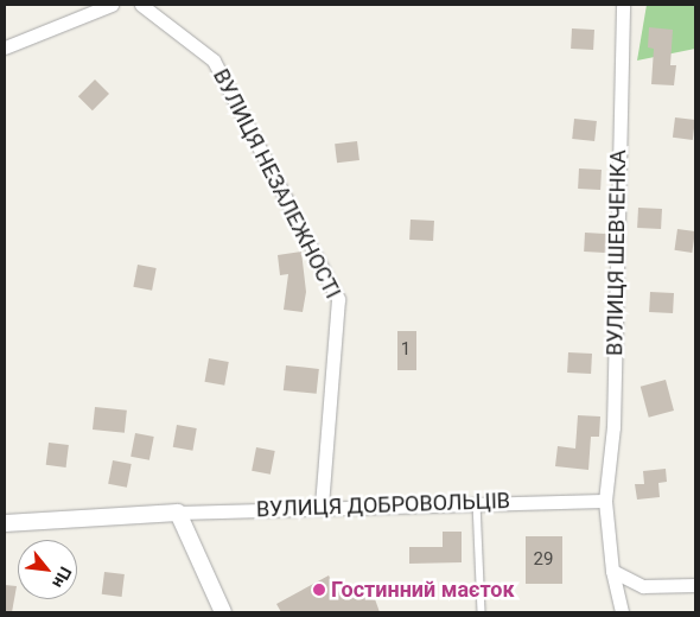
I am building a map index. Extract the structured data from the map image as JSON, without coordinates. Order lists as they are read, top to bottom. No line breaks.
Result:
{"streets":{"street":["ВУЛИЦЯ НЕЗАЛЕЖНОСТІ","ВУЛИЦЯ ШЕВЧЕНКА","ВУЛИЦЯ ДОБРОВОЛЬЦІВ"]},"crossings":[["ВУЛИЦЯ НЕЗАЛЕЖНОСТІ","ВУЛИЦЯ ДОБРОВОЛЬЦІВ"],["ВУЛИЦЯ ШЕВЧЕНКА","ВУЛИЦЯ ДОБРОВОЛЬЦІВ"]],"places":["Гостинний маєток"],"house_numbers":["1","29"],"north":"bottom right"}
